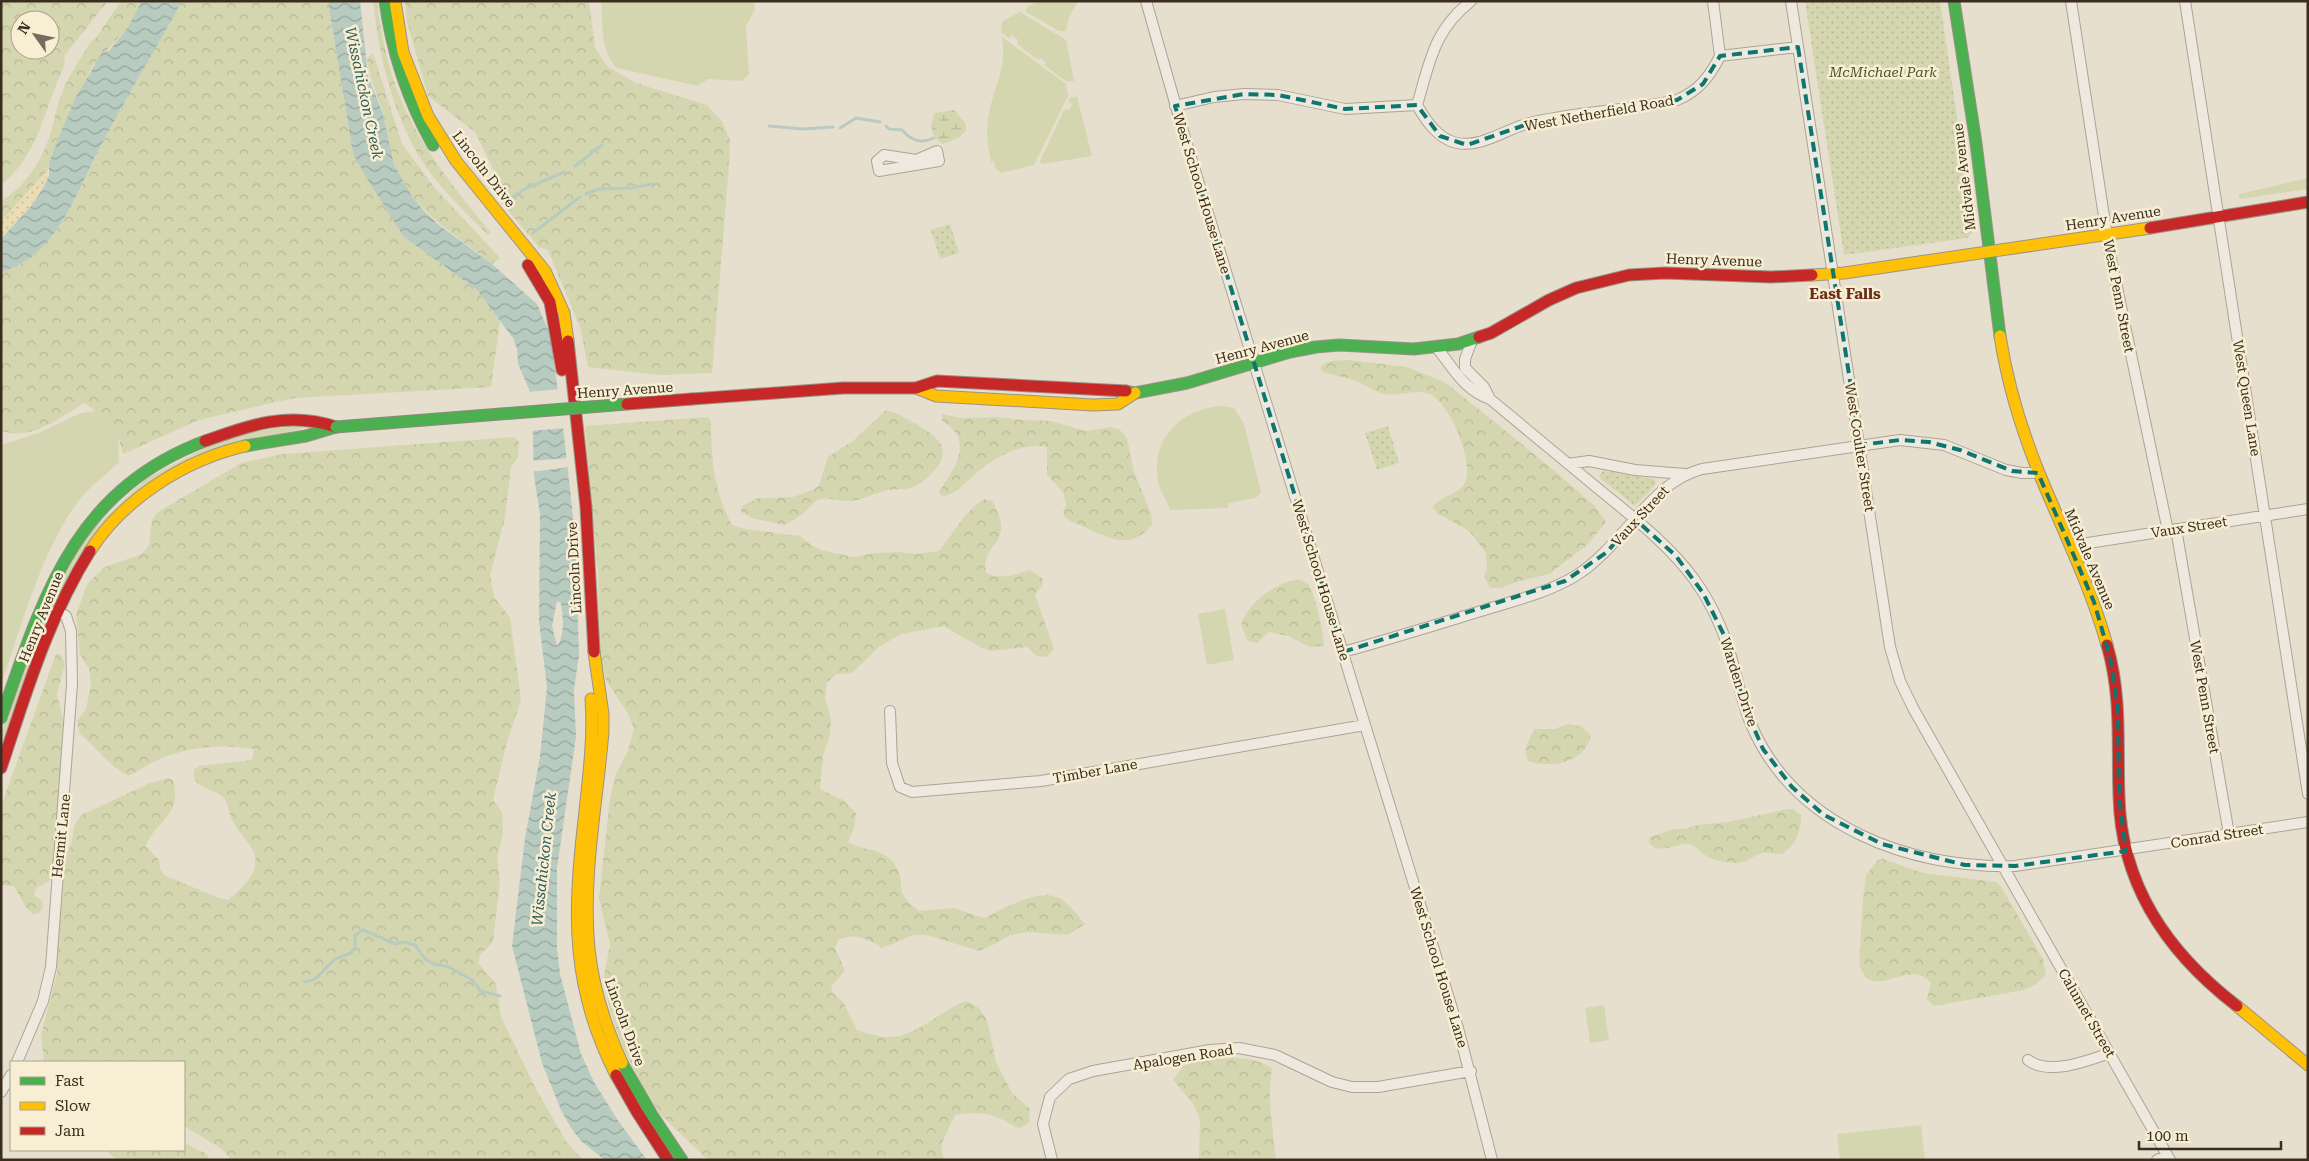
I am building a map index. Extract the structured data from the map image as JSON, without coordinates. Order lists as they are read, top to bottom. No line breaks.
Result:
{"streets":{"main road":["Lincoln Drive","Midvale Avenue","Henry Avenue"],"street":["West Netherfield Road","West School House Lane","West Penn Street","West Queen Lane","West Coulter Street","Vaux Street","Warden Drive","Timber Lane","Hermit Lane","Conrad Street","Calumet Street","Apalogen Road"]},"crossings":[["Midvale Avenue","Henry Avenue"],["Midvale Avenue","Vaux Street"],["Midvale Avenue","Warden Drive"],["Midvale Avenue","Conrad Street"],["West School House Lane","Henry Avenue"],["West School House Lane","Vaux Street"],["West School House Lane","Timber Lane"],["West School House Lane","Apalogen Road"],["Henry Avenue","West Penn Street"],["Henry Avenue","West Queen Lane"],["Henry Avenue","West Coulter Street"],["Henry Avenue","Warden Drive"],["Henry Avenue","Hermit Lane"],["West Penn Street","Vaux Street"],["West Penn Street","Conrad Street"],["West Queen Lane","Vaux Street"],["West Coulter Street","Vaux Street"],["West Coulter Street","Warden Drive"],["West Coulter Street","Calumet Street"],["Vaux Street","Warden Drive"],["Warden Drive","Conrad Street"],["Warden Drive","Calumet Street"]],"districts":["East Falls"],"water":["Wissahickon Creek"],"parks":["McMichael Park"],"legend":["Fast","Slow","Jam"],"scale_bar":"100 m","north":"top left"}
